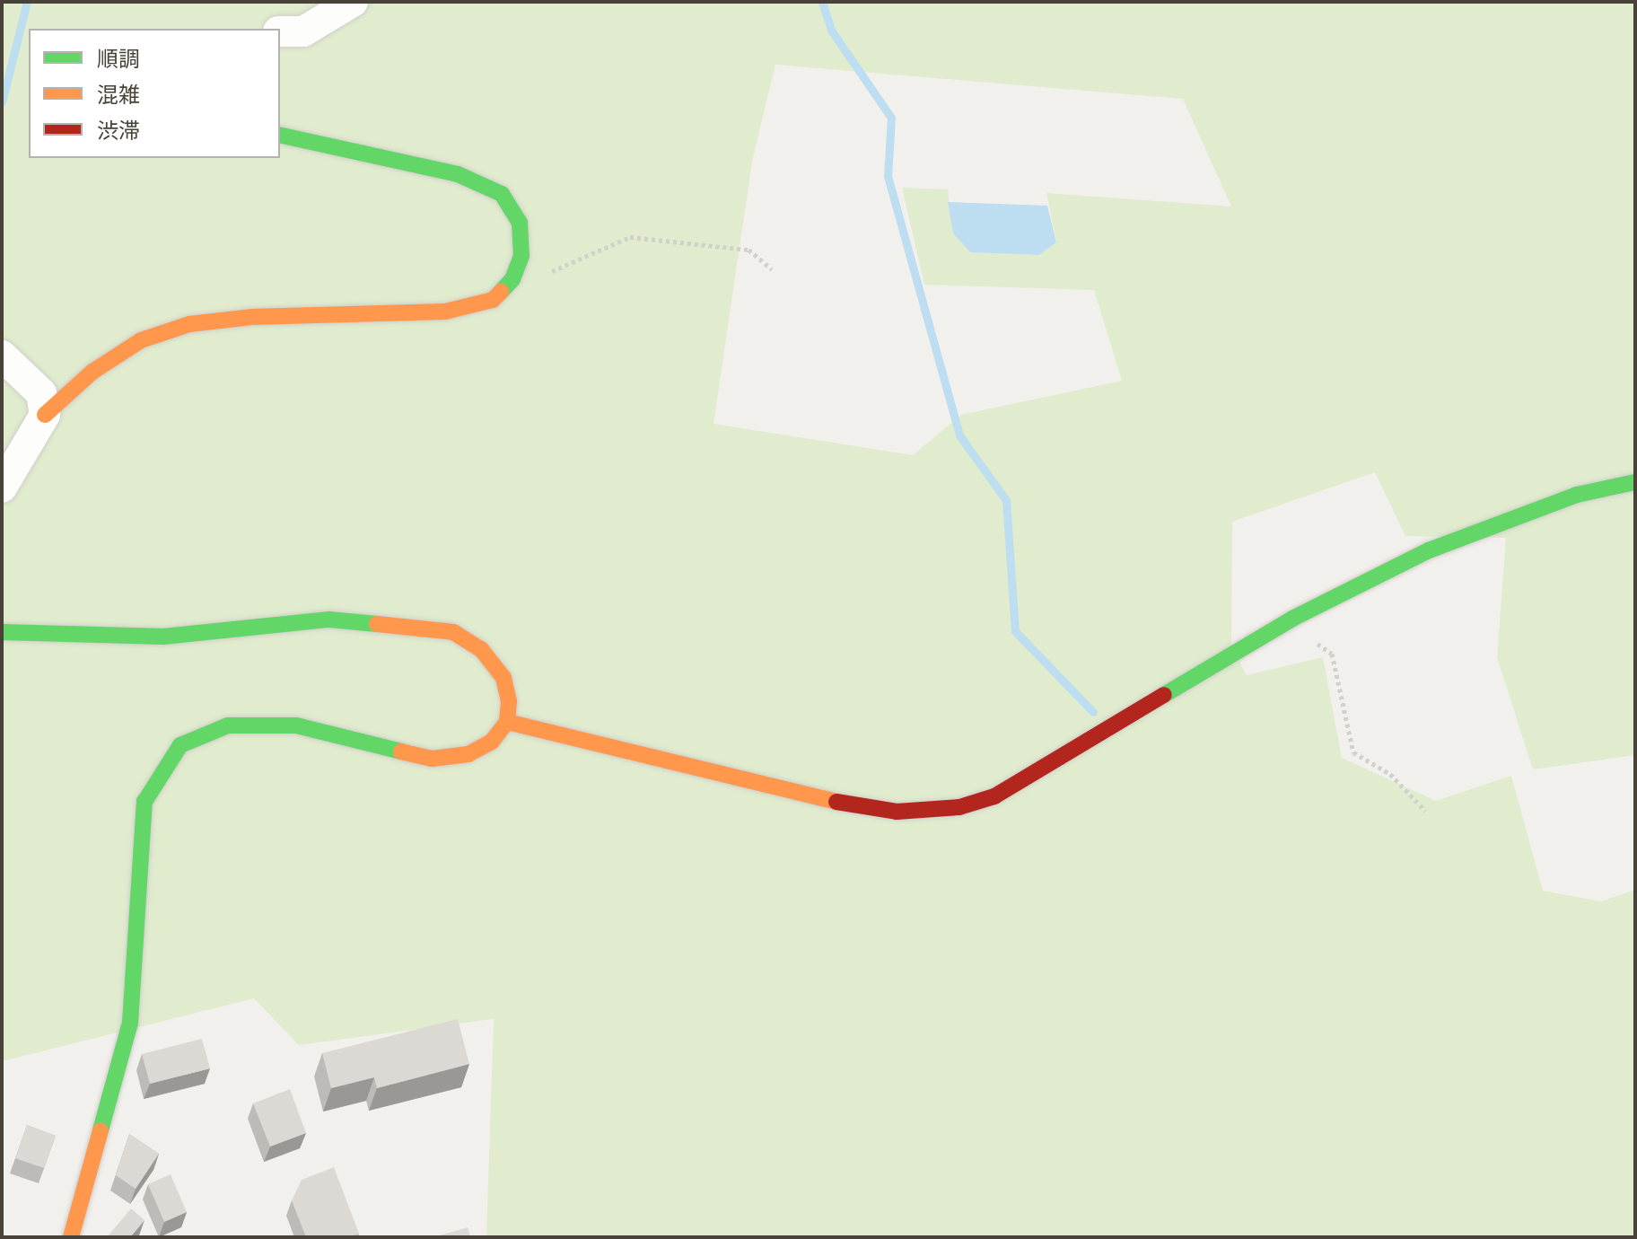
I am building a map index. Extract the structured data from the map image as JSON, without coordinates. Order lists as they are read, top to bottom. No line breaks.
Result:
{"legend":["順調","混雑","渋滞"]}
